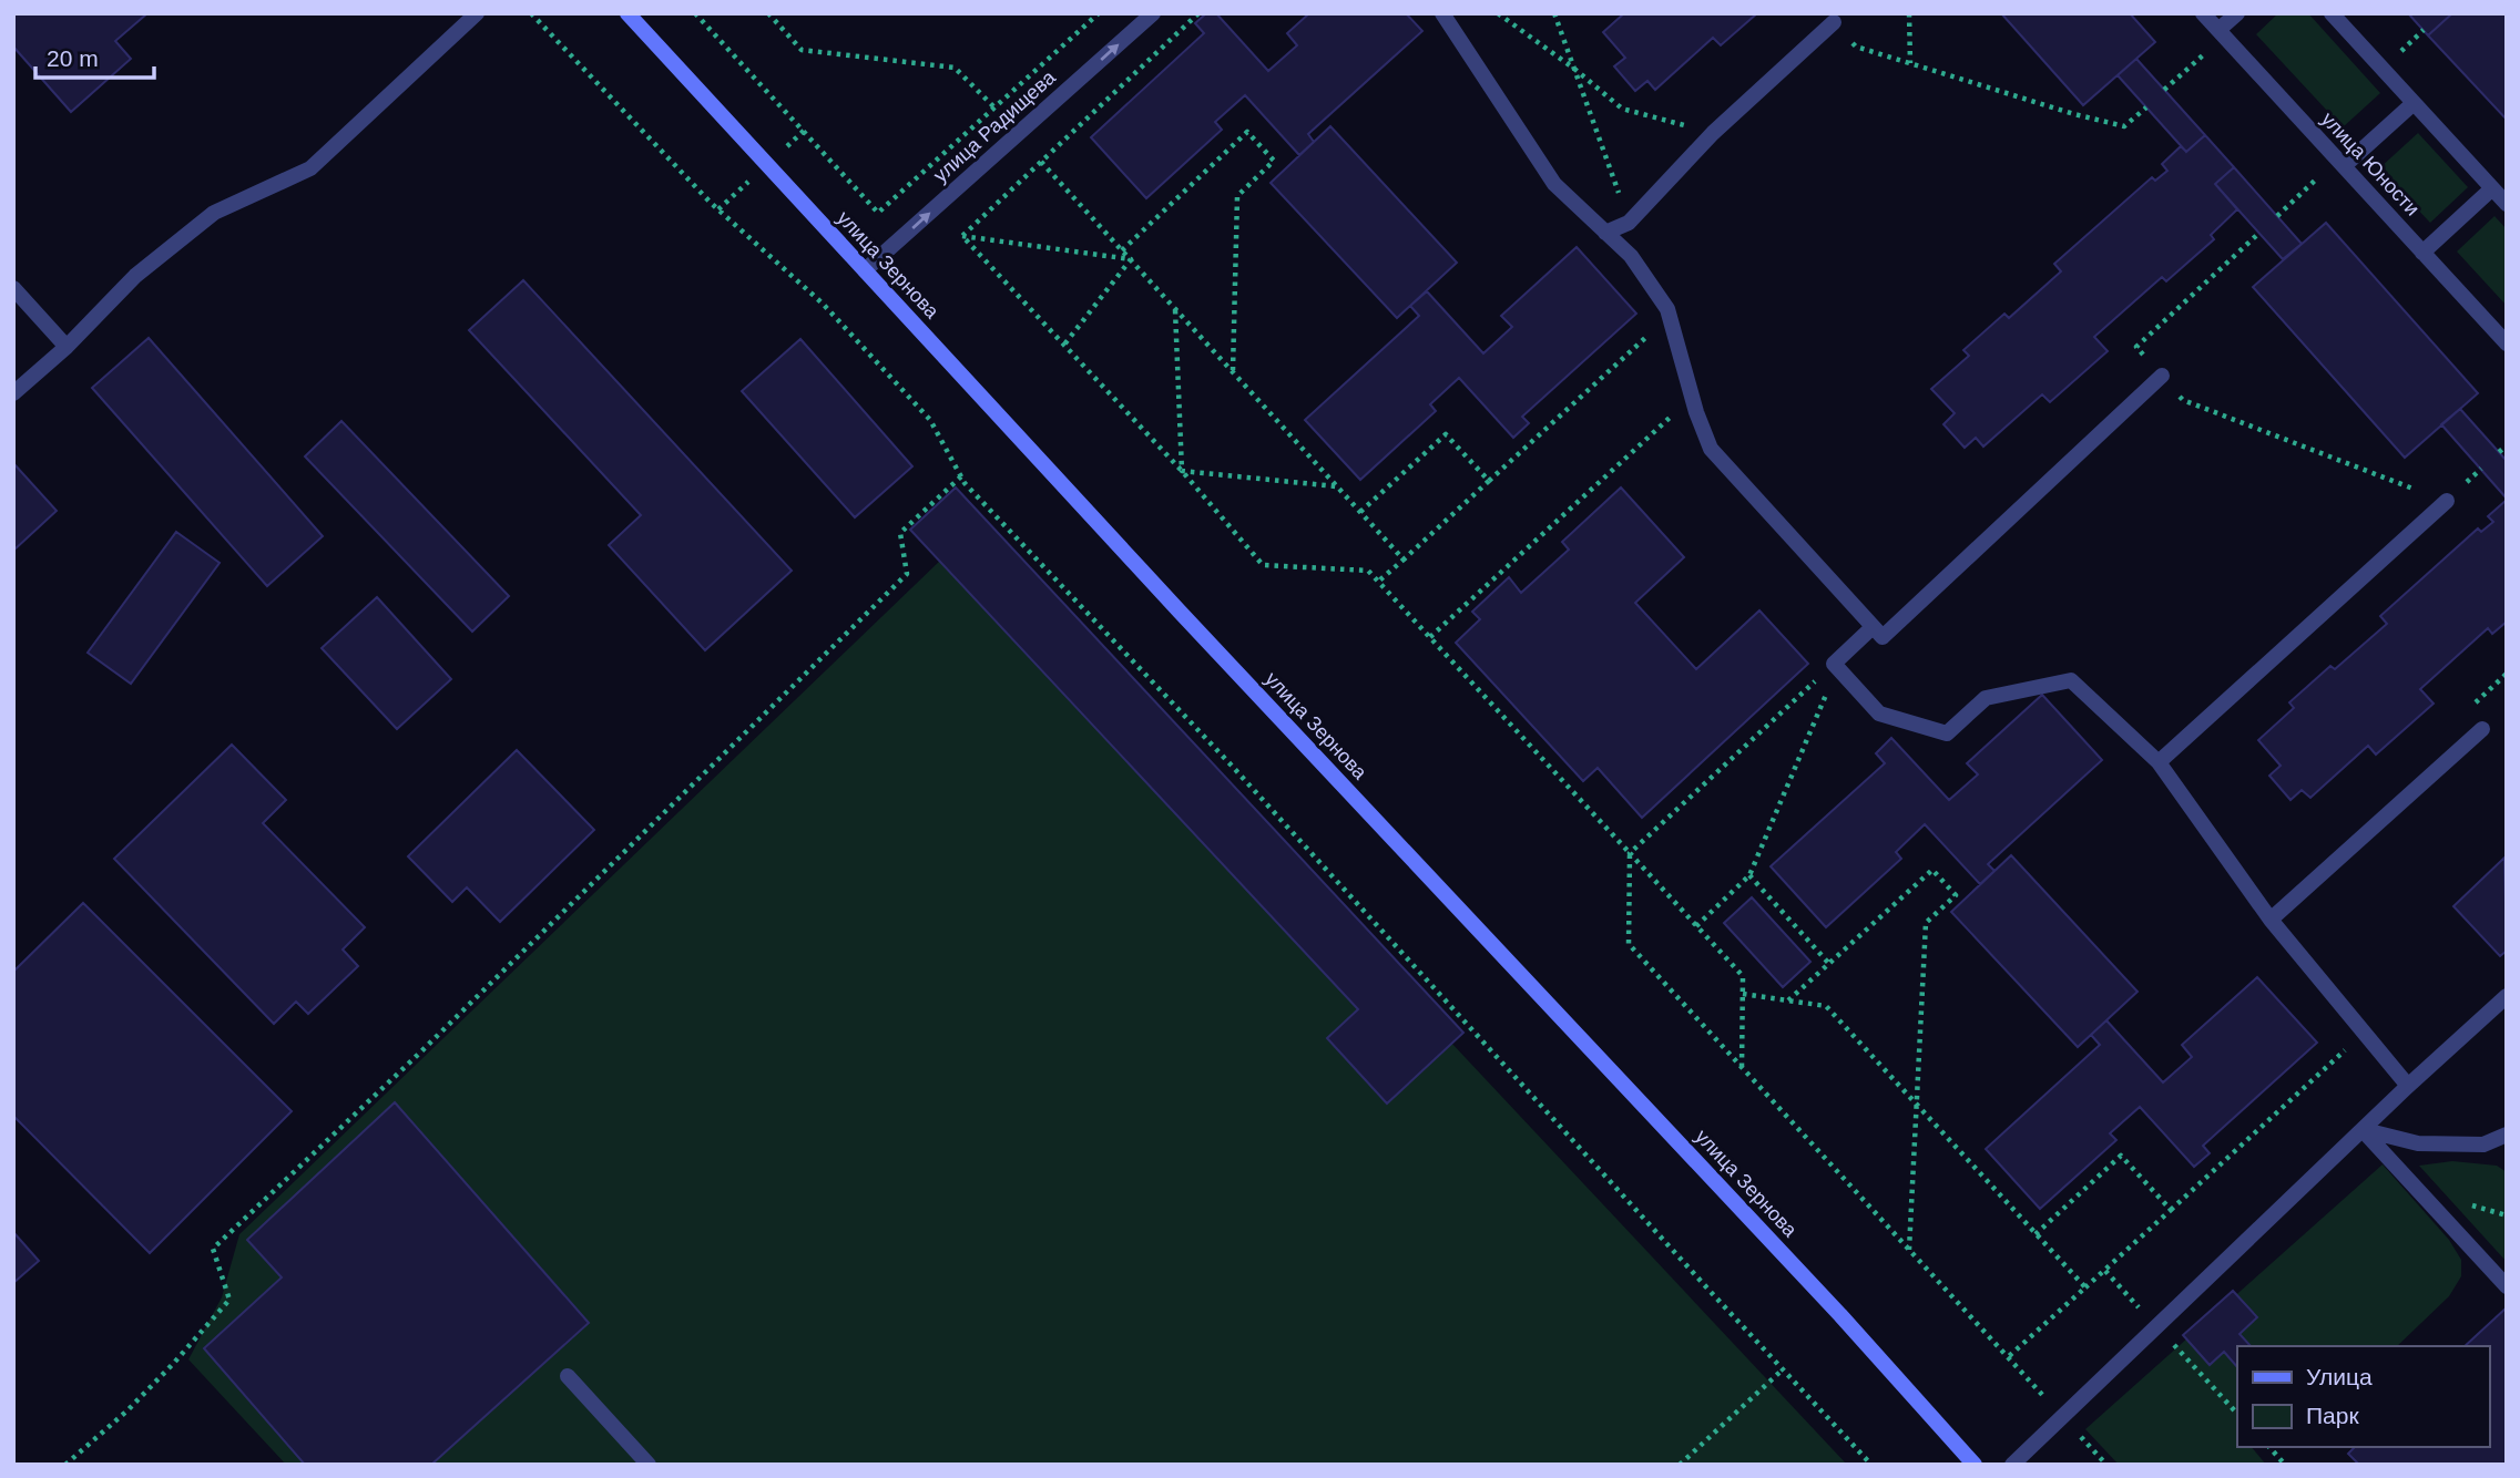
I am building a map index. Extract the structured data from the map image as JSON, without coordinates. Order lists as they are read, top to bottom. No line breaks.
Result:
{"streets":{"main road":["улица Зернова"],"street":["улица Радищева","улица Юности"]},"crossings":[["улица Радищева","улица Зернова"]],"one_way":["улица Радищева"],"legend":["Улица","Парк"],"scale_bar":"20 m"}
